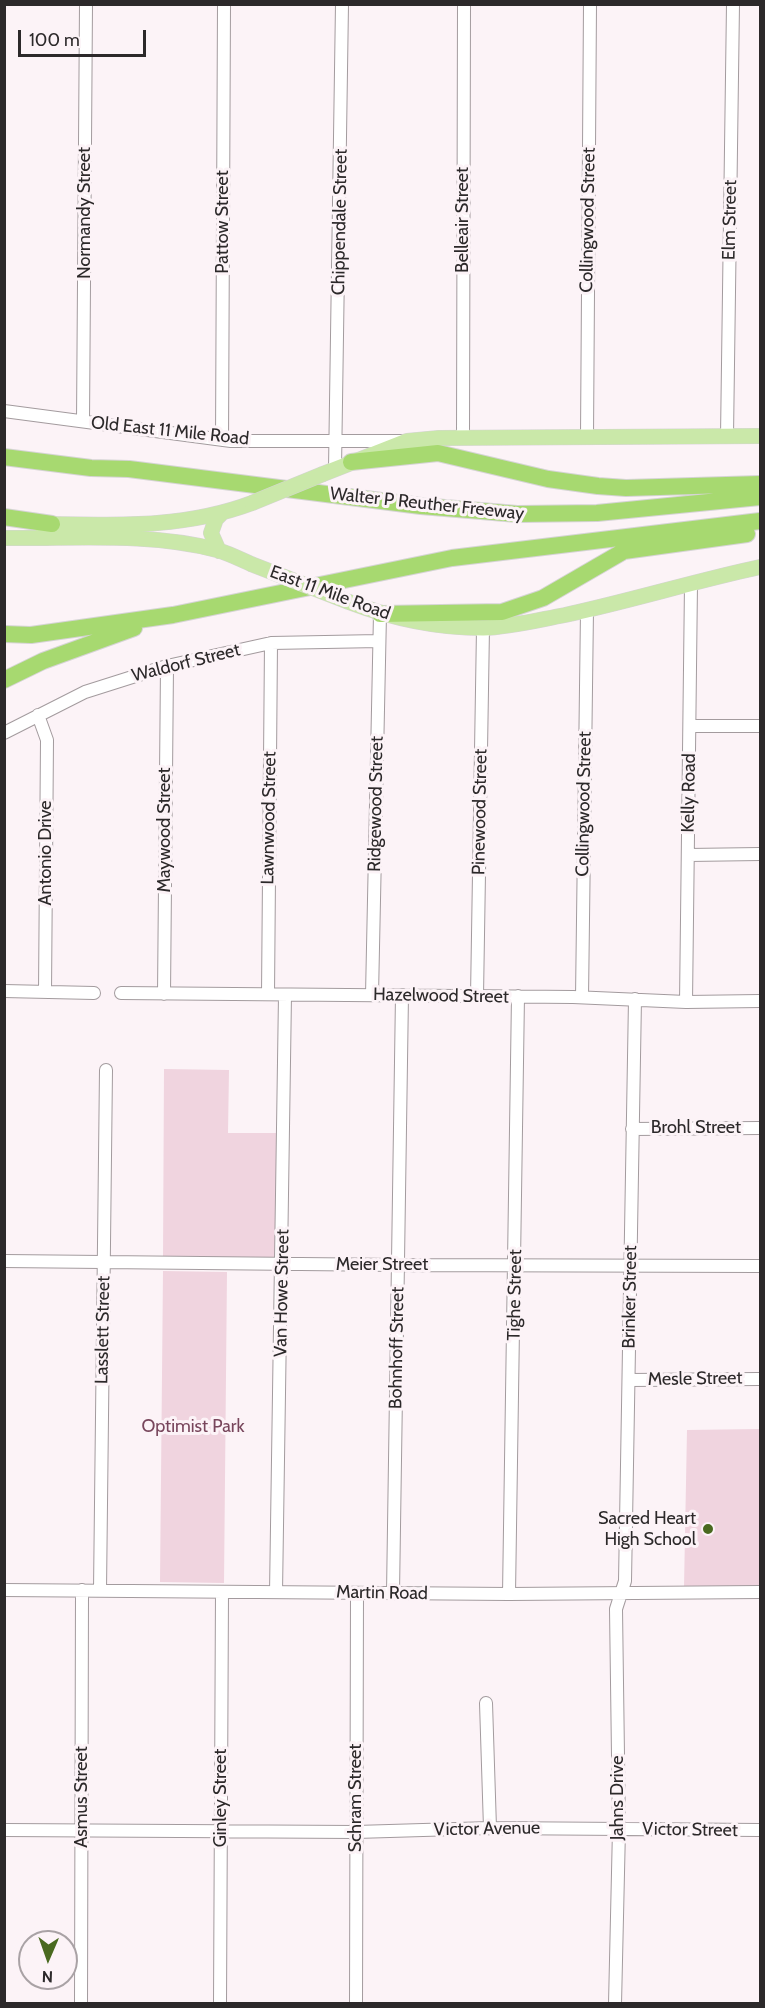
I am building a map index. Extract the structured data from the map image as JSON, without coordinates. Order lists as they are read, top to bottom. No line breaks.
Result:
{"streets":{"highway":["Walter P Reuther Freeway"],"main road":["East 11 Mile Road"],"street":["Normandy Street","Belleair Street","Collingwood Street","Elm Street","Pattow Street","Chippendale Street","Old East 11 Mile Road","Waldorf Street","Kelly Road","Ridgewood Street","Pinewood Street","Lawnwood Street","Maywood Street","Antonio Drive","Hazelwood Street","Brohl Street","Meier Street","Van Howe Street","Tighe Street","Brinker Street","Lasslett Street","Bohnhoff Street","Mesle Street","Martin Road","Asmus Street","Ginley Street","Schram Street","Jahns Drive","Victor Avenue","Victor Street"]},"crossings":[["Normandy Street","Old East 11 Mile Road"],["Collingwood Street","East 11 Mile Road"],["Collingwood Street","Hazelwood Street"],["Pattow Street","Old East 11 Mile Road"],["Chippendale Street","Old East 11 Mile Road"],["East 11 Mile Road","Kelly Road"],["East 11 Mile Road","Ridgewood Street"],["East 11 Mile Road","Pinewood Street"],["Waldorf Street","Ridgewood Street"],["Waldorf Street","Lawnwood Street"],["Waldorf Street","Maywood Street"],["Waldorf Street","Antonio Drive"],["Kelly Road","Hazelwood Street"],["Ridgewood Street","Hazelwood Street"],["Pinewood Street","Hazelwood Street"],["Lawnwood Street","Hazelwood Street"],["Maywood Street","Hazelwood Street"],["Hazelwood Street","Van Howe Street"],["Hazelwood Street","Tighe Street"],["Hazelwood Street","Brinker Street"],["Hazelwood Street","Bohnhoff Street"],["Brohl Street","Brinker Street"],["Meier Street","Van Howe Street"],["Meier Street","Tighe Street"],["Meier Street","Brinker Street"],["Meier Street","Lasslett Street"],["Meier Street","Bohnhoff Street"],["Van Howe Street","Martin Road"],["Tighe Street","Martin Road"],["Brinker Street","Mesle Street"],["Brinker Street","Martin Road"],["Brinker Street","Jahns Drive"],["Lasslett Street","Martin Road"],["Bohnhoff Street","Martin Road"],["Martin Road","Asmus Street"],["Martin Road","Ginley Street"],["Martin Road","Schram Street"],["Martin Road","Jahns Drive"],["Schram Street","Victor Avenue"],["Jahns Drive","Victor Avenue"],["Jahns Drive","Victor Street"],["Victor Avenue","Victor Street"]],"parks":["Optimist Park"],"places":["Sacred Heart High School"],"scale_bar":"100 m","north":"bottom"}
